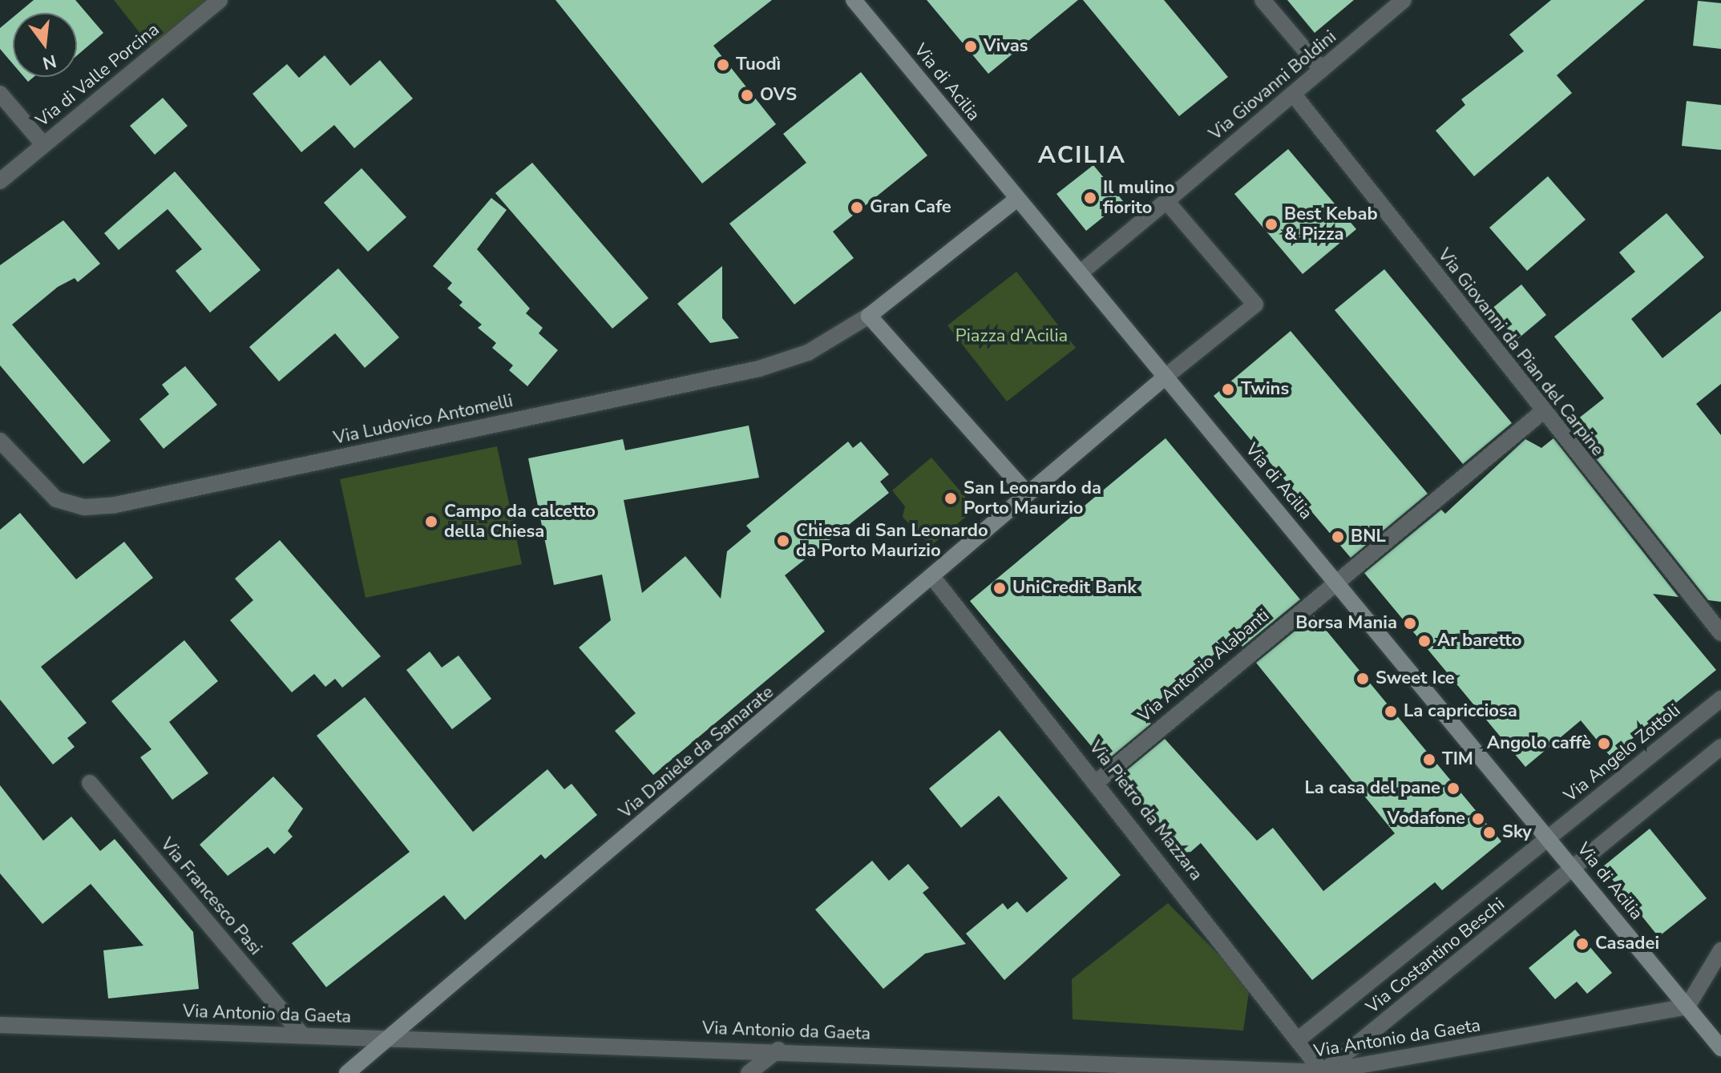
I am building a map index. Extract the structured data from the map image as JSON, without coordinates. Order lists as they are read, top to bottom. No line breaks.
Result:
{"streets":{"street":["Via di Valle Porcina","Via di Acilia","Via Giovanni Boldini","Via Giovanni da Pian del Carpine","Via Ludovico Antomelli","Via Antonio Alabanti","Via Daniele da Samarate","Via Angelo Zottoli","Via Pietro da Mazzara","Via Francesco Pasi","Via Costantino Beschi","Via Antonio da Gaeta"]},"crossings":[["Via di Acilia","Via Giovanni Boldini"],["Via di Acilia","Via Antonio Alabanti"],["Via di Acilia","Via Daniele da Samarate"],["Via di Acilia","Via Angelo Zottoli"],["Via di Acilia","Via Costantino Beschi"],["Via di Acilia","Via Antonio da Gaeta"],["Via Giovanni Boldini","Via Giovanni da Pian del Carpine"],["Via Giovanni da Pian del Carpine","Via Antonio Alabanti"],["Via Antonio Alabanti","Via Pietro da Mazzara"],["Via Daniele da Samarate","Via Pietro da Mazzara"],["Via Daniele da Samarate","Via Antonio da Gaeta"],["Via Angelo Zottoli","Via Costantino Beschi"],["Via Pietro da Mazzara","Via Costantino Beschi"],["Via Pietro da Mazzara","Via Antonio da Gaeta"],["Via Francesco Pasi","Via Antonio da Gaeta"],["Via Costantino Beschi","Via Antonio da Gaeta"]],"districts":["ACILIA"],"parks":["Piazza d'Acilia"],"places":["Vivas","Tuodì","OVS","Il mulino fiorito","Gran Cafe","Best Kebab & Pizza","Twins","San Leonardo da Porto Maurizio","Campo da calcetto della Chiesa","BNL","Chiesa di San Leonardo da Porto Maurizio","UniCredit Bank","Borsa Mania","Ar baretto","Sweet Ice","La capricciosa","Angolo caffè","TIM","La casa del pane","Vodafone","Sky","Casadei"],"north":"bottom"}
